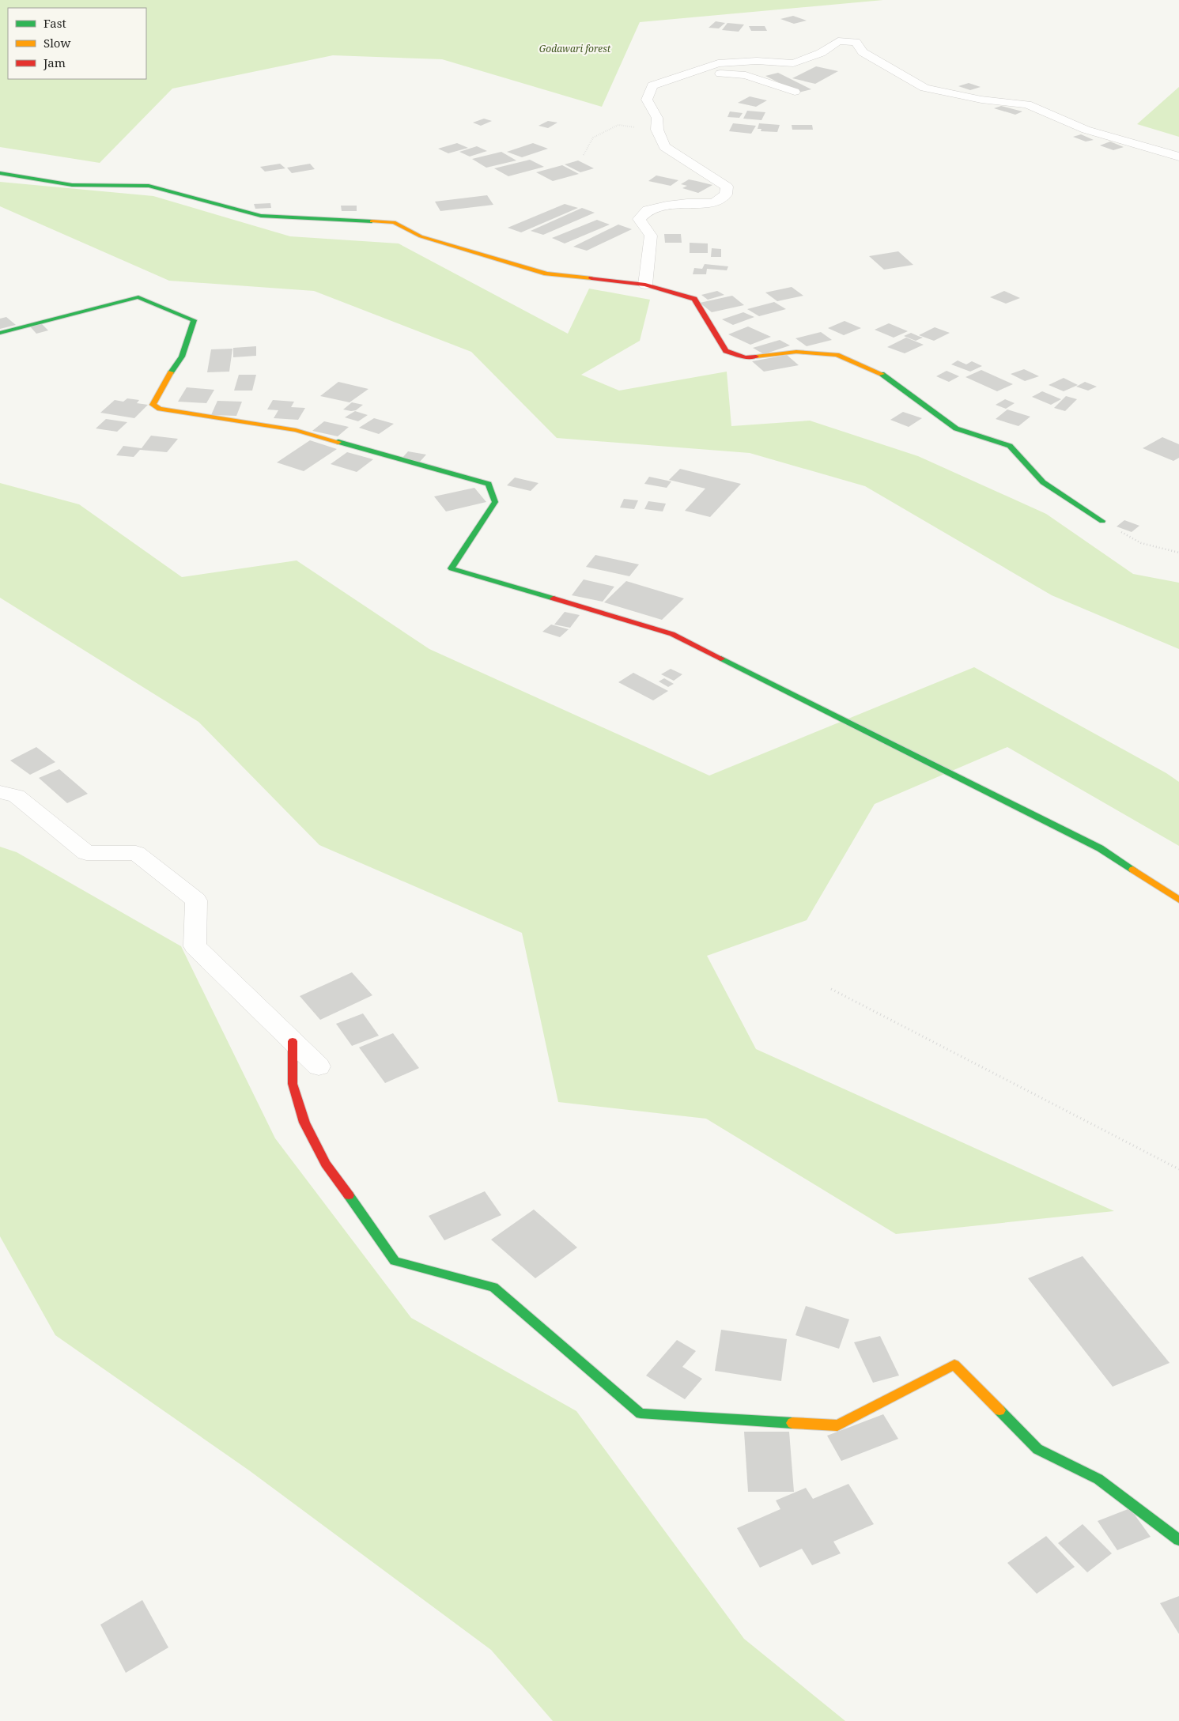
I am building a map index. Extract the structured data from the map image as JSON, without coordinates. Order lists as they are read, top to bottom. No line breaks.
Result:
{"parks":["Godawari forest"],"legend":["Fast","Slow","Jam"]}
